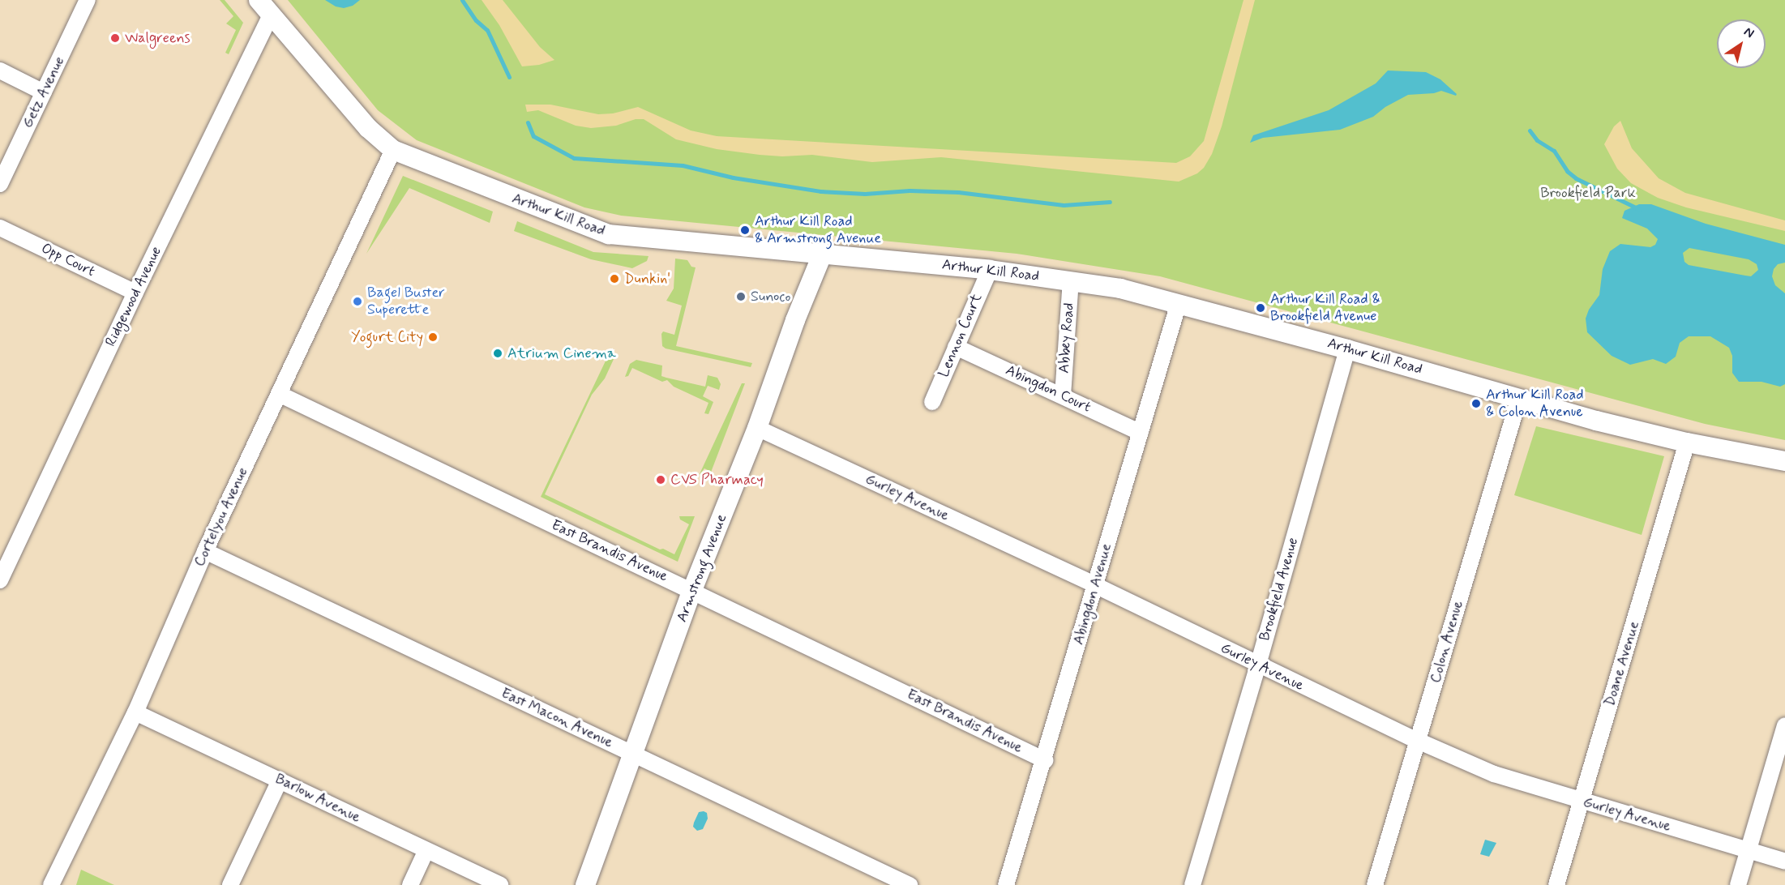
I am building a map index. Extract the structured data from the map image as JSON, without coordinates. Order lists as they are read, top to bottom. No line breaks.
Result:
{"streets":{"street":["Getz Avenue","Arthur Kill Road","Opp Court","Ridgewood Avenue","Lennon Court","Abbey Road","Abingdon Court","Gurley Avenue","Cortelyou Avenue","East Brandis Avenue","Armstrong Avenue","Brookfield Avenue","Abingdon Avenue","Colon Avenue","Doane Avenue","East Macon Avenue","Barlow Avenue"]},"crossings":[["Arthur Kill Road","Ridgewood Avenue"],["Arthur Kill Road","Lennon Court"],["Arthur Kill Road","Abbey Road"],["Arthur Kill Road","Cortelyou Avenue"],["Arthur Kill Road","Armstrong Avenue"],["Arthur Kill Road","Brookfield Avenue"],["Arthur Kill Road","Abingdon Avenue"],["Arthur Kill Road","Colon Avenue"],["Arthur Kill Road","Doane Avenue"],["Opp Court","Ridgewood Avenue"],["Lennon Court","Abingdon Court"],["Abbey Road","Abingdon Court"],["Abingdon Court","Abingdon Avenue"],["Gurley Avenue","Armstrong Avenue"],["Gurley Avenue","Brookfield Avenue"],["Gurley Avenue","Abingdon Avenue"],["Gurley Avenue","Colon Avenue"],["Gurley Avenue","Doane Avenue"],["Cortelyou Avenue","East Brandis Avenue"],["Cortelyou Avenue","East Macon Avenue"],["Cortelyou Avenue","Barlow Avenue"],["East Brandis Avenue","Armstrong Avenue"],["East Brandis Avenue","Abingdon Avenue"],["Armstrong Avenue","East Macon Avenue"]],"parks":["Brookfield Park"],"places":["Walgreens","Arthur Kill Road & Armstrong Avenue","Dunkin'","Sunoco","Bagel Buster Superette","Arthur Kill Road & Brookfield Avenue","Yogurt City","Atrium Cinema","Arthur Kill Road & Colon Avenue","CVS Pharmacy"],"north":"top right"}
